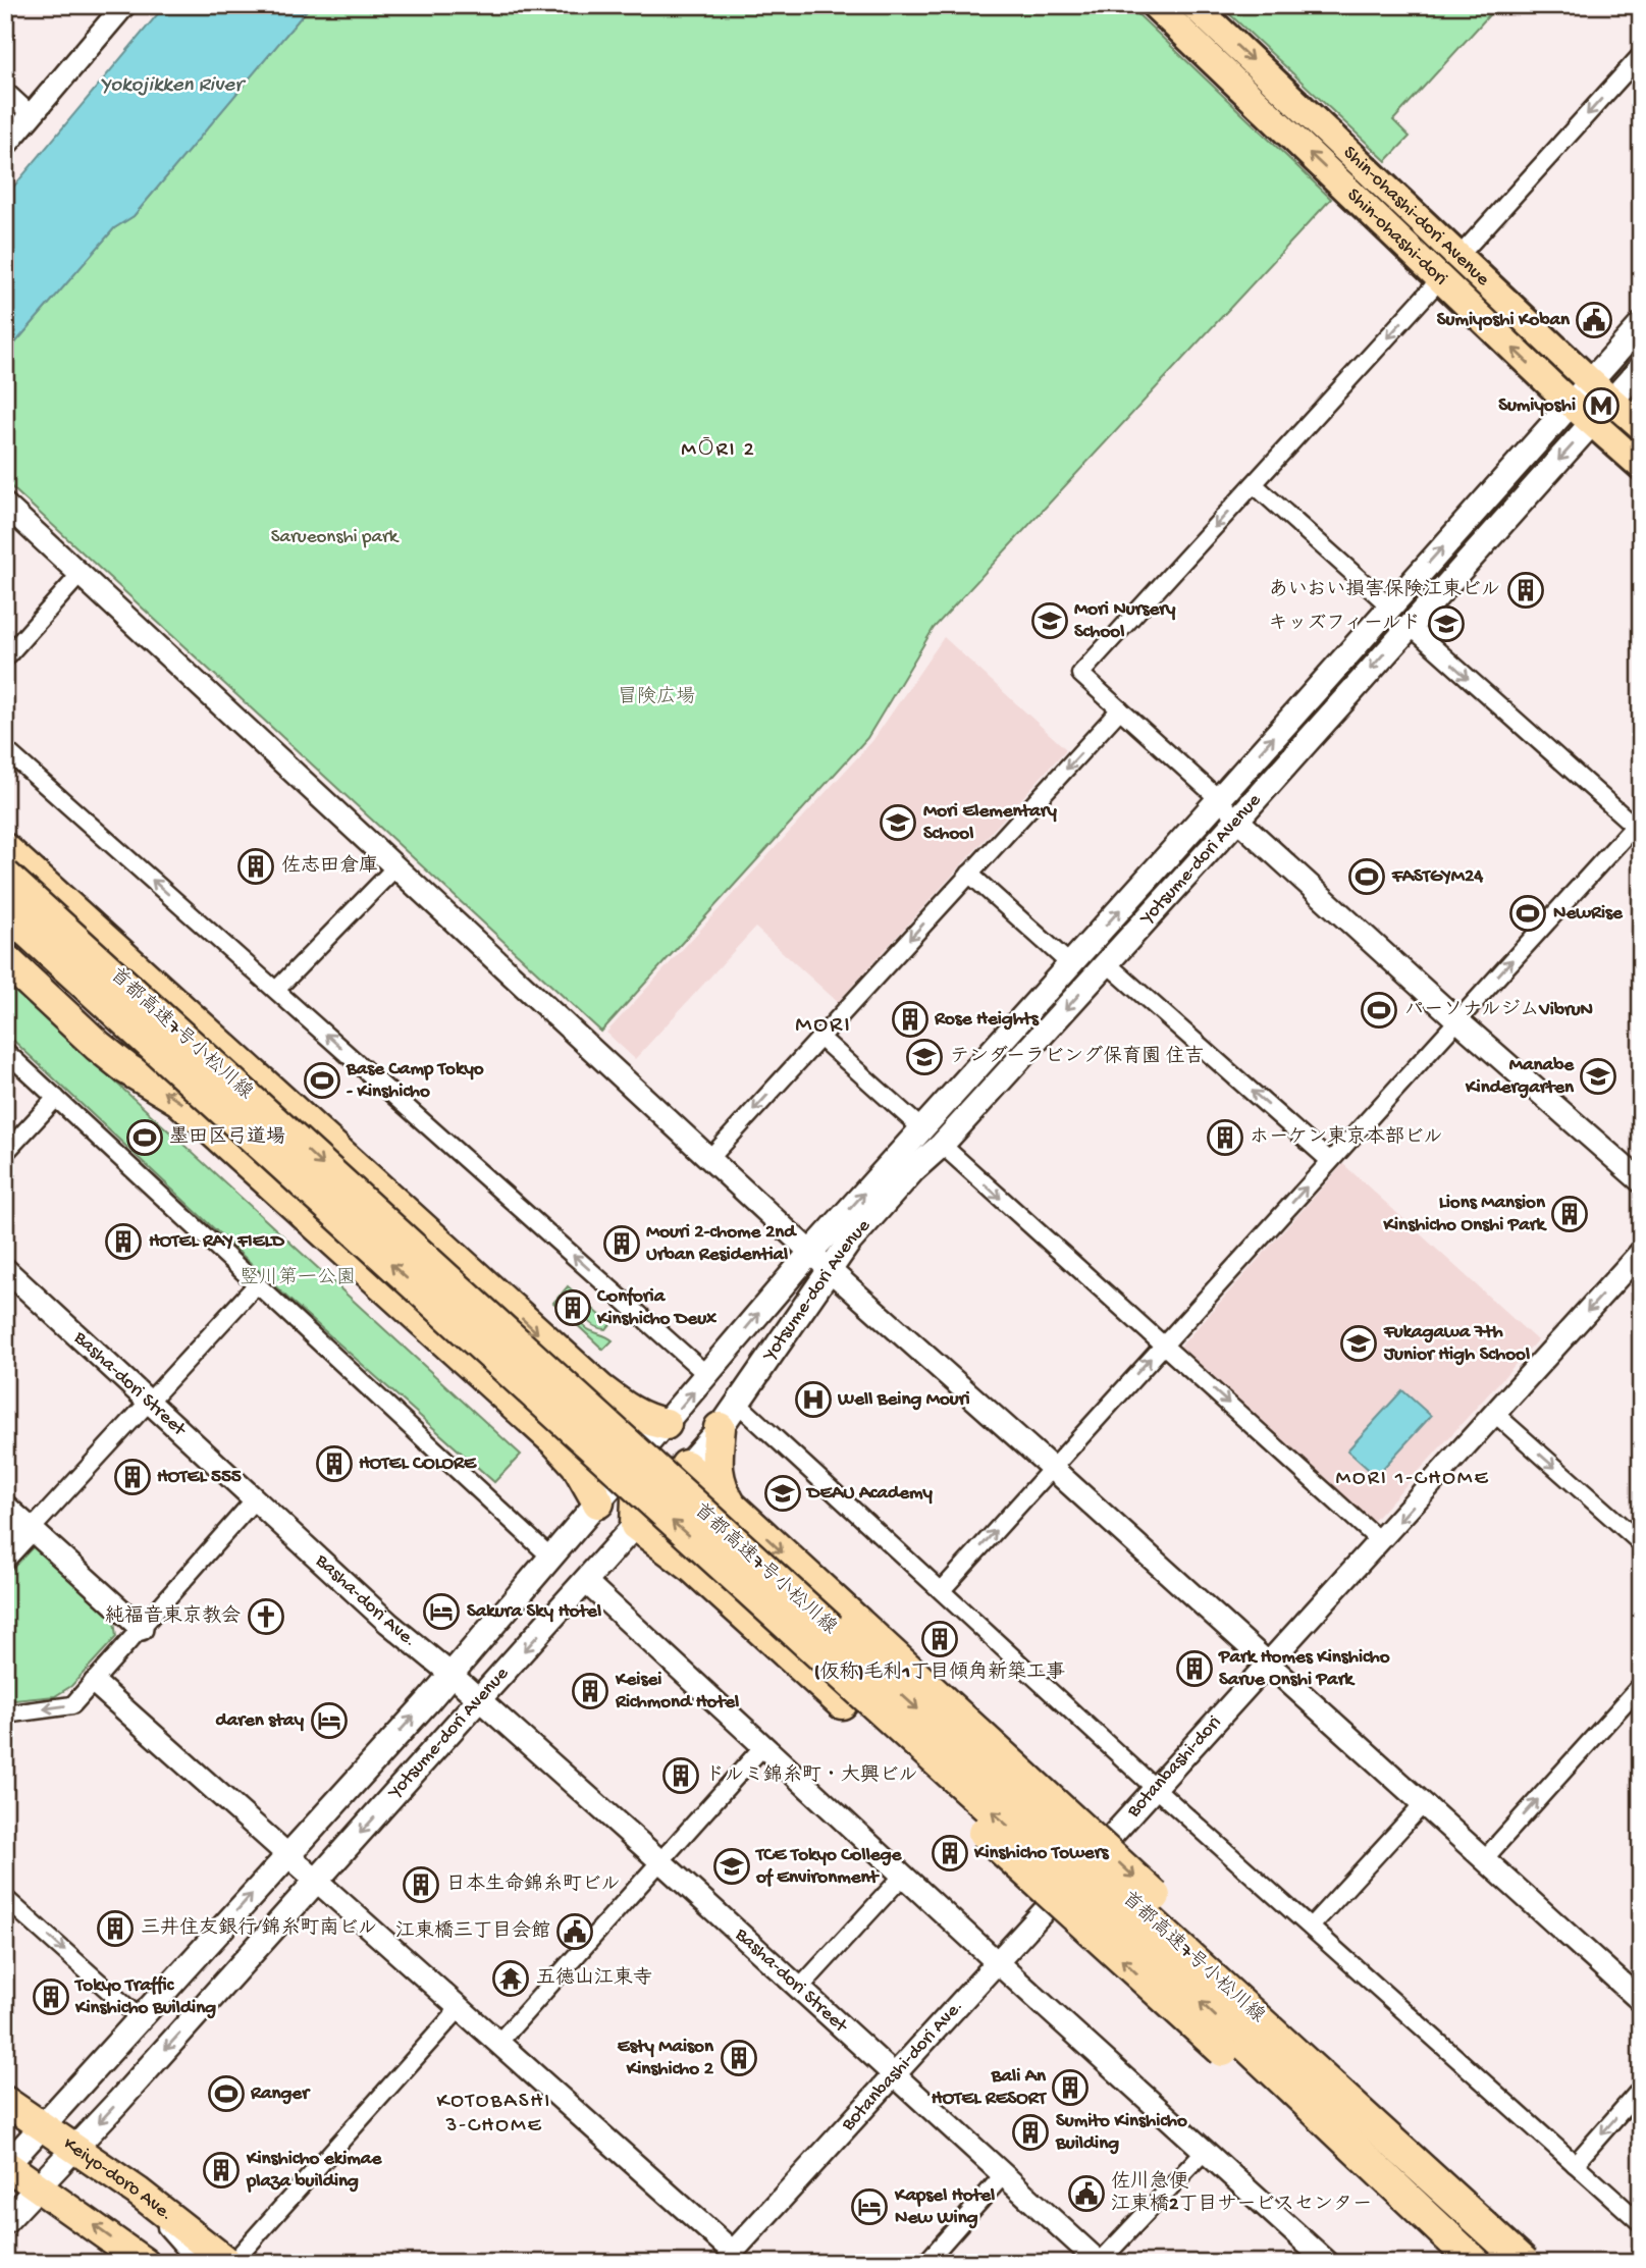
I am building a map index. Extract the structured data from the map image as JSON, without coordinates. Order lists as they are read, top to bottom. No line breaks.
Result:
{"streets":{"highway":["首都高速7号小松川線","Keiyo-doro Ave."],"main road":["Shin-ohashi-dori Avenue","Shin-ohashi-dori","Yotsume-dori Avenue"],"street":["Basha-dori Street","Basha-dori Ave.","Botanbashi-dori","Botanbashi-dori Ave."]},"crossings":[["Shin-ohashi-dori Avenue","Yotsume-dori Avenue"],["Shin-ohashi-dori","Yotsume-dori Avenue"],["Yotsume-dori Avenue","Basha-dori Street"],["Yotsume-dori Avenue","Basha-dori Ave."],["Yotsume-dori Avenue","Keiyo-doro Ave."],["Basha-dori Street","Basha-dori Ave."],["Basha-dori Street","Botanbashi-dori Ave."],["Botanbashi-dori","Botanbashi-dori Ave."]],"one_way":["Shin-ohashi-dori Avenue","Shin-ohashi-dori","Botanbashi-dori"],"districts":["MŌRI 2","MORI","MORI 1-CHOME","KOTOBASHI 3-CHOME"],"water":["Yokojikken River"],"parks":["Sarueonshi park","冒険広場","竪川第一公園"],"places":{"public building":["Sumiyoshi Koban","江東橋三丁目会館","佐川急便 江東橋2丁目サービスセンター"],"metro station":["Sumiyoshi"],"building":["あいおい損害保険江東ビル","佐志田倉庫","Rose Heights","ホーケン東京本部ビル","Lions Mansion Kinshicho Onshi Park","HOTEL RAY FIELD","Mouri 2-chome 2nd Urban Residential","Conforia Kinshicho Deux","HOTEL COLORE","HOTEL 555","(仮称)毛利1丁目傾角新築工事","Park Homes Kinshicho Sarue Onshi Park","Keisei Richmond Hotel","ドルミ錦糸町・大興ビル","Kinshicho Towers","日本生命錦糸町ビル","三井住友銀行 錦糸町南ビル","Tokyo Traffic Kinshicho Building","Esty Maison Kinshicho 2","Bali An HOTEL RESORT","Sumito Kinshicho Building","Kinshicho ekimae plaza building"],"school or university":["Mori Nursery School","キッズフィールド","Mori Elementary School","テンダーラビング保育園 住吉","Manabe Kindergarten","Fukagawa 7th Junior High School","DEAU Academy","TCE Tokyo College of Environment"],"sports":["FASTGYM24","NewRise","パーソナルジムVibruN","Base Camp Tokyo - Kinshicho","墨田区弓道場","Ranger"],"hospital":["Well Being Mouri"],"hotel":["Sakura Sky Hotel","daren stay","Kapsel Hotel New Wing"],"church":["純福音東京教会"],"temple":["五徳山江東寺"]}}
